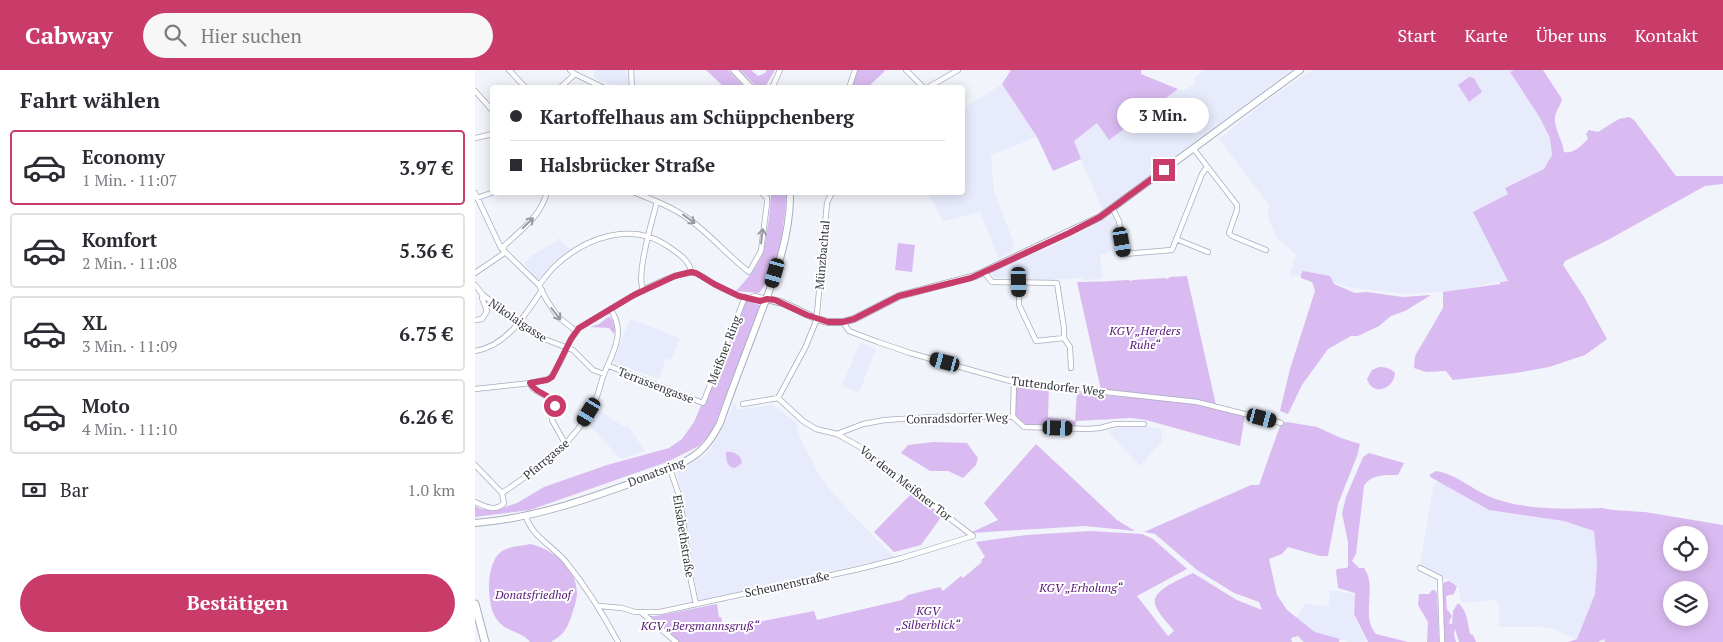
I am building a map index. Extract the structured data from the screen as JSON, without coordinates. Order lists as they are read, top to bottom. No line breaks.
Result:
{"streets":{"main road":["Donatsring"],"street":["Münzbachtal","Nikolaigasse","Meißner Ring","Terrassengasse","Tuttendorfer Weg","Conradsdorfer Weg","Pfarrgasse","Vor dem Meißner Tor","Elisabethstraße","Scheunenstraße"]},"crossings":[["Nikolaigasse","Pfarrgasse"],["Meißner Ring","Terrassengasse"],["Terrassengasse","Pfarrgasse"],["Conradsdorfer Weg","Vor dem Meißner Tor"],["Donatsring","Elisabethstraße"],["Vor dem Meißner Tor","Scheunenstraße"],["Elisabethstraße","Scheunenstraße"]],"parks":["KGV „Herders Ruhe“","KGV „Erholung“","Donatsfriedhof","KGV „Silberblick“","KGV „Bergmannsgruß“"],"page":{"header":"Cabway","search":"Hier suchen","nav":["Start","Karte","Über uns","Kontakt"],"heading":"Fahrt wählen","banner":["Kartoffelhaus am Schüppchenberg","Halsbrücker Straße"],"bubble":"3 Min.","list":[{"name":"Economy","note":"1 Min. · 11:07","value":"3.97 €"},{"name":"Komfort","note":"2 Min. · 11:08","value":"5.36 €"},{"name":"XL","note":"3 Min. · 11:09","value":"6.75 €"},{"name":"Moto","note":"4 Min. · 11:10","value":"6.26 €"}],"pay":["Bar","1.0 km"],"buttons":"Bestätigen"}}
